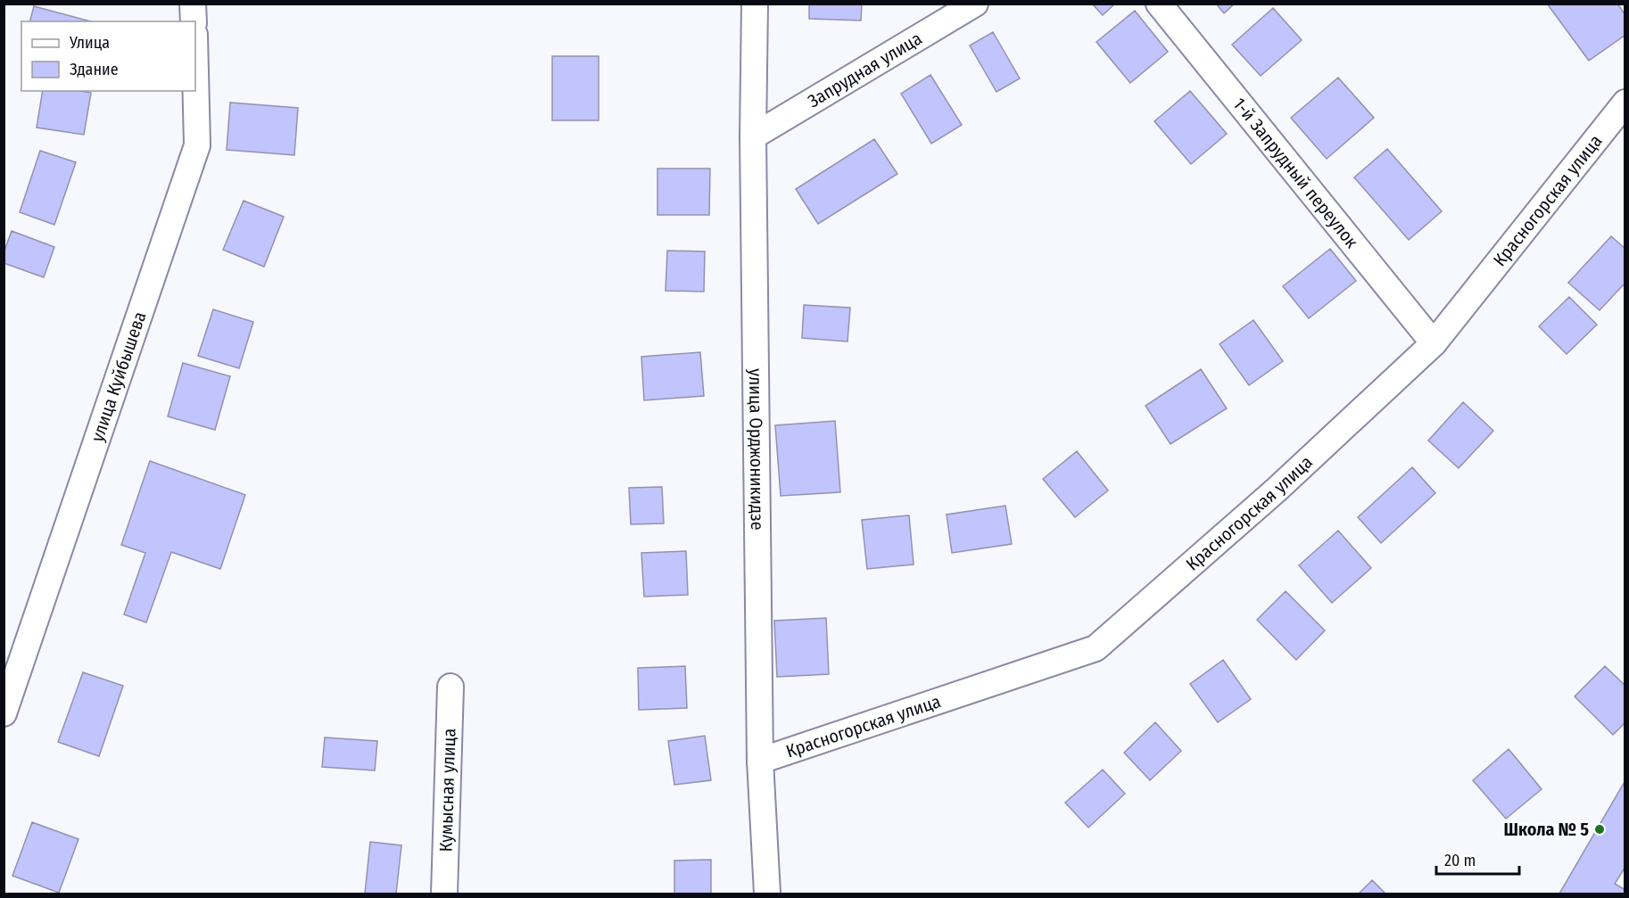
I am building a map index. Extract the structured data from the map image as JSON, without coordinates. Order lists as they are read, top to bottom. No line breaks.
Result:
{"streets":{"street":["Запрудная улица","1-й Запрудный переулок","Красногорская улица","улица Куйбышева","улица Орджоникидзе","Кумысная улица"]},"crossings":[["Запрудная улица","улица Орджоникидзе"],["1-й Запрудный переулок","Красногорская улица"],["Красногорская улица","улица Орджоникидзе"]],"places":["Школа № 5"],"legend":["Улица","Здание"],"scale_bar":"20 m"}
